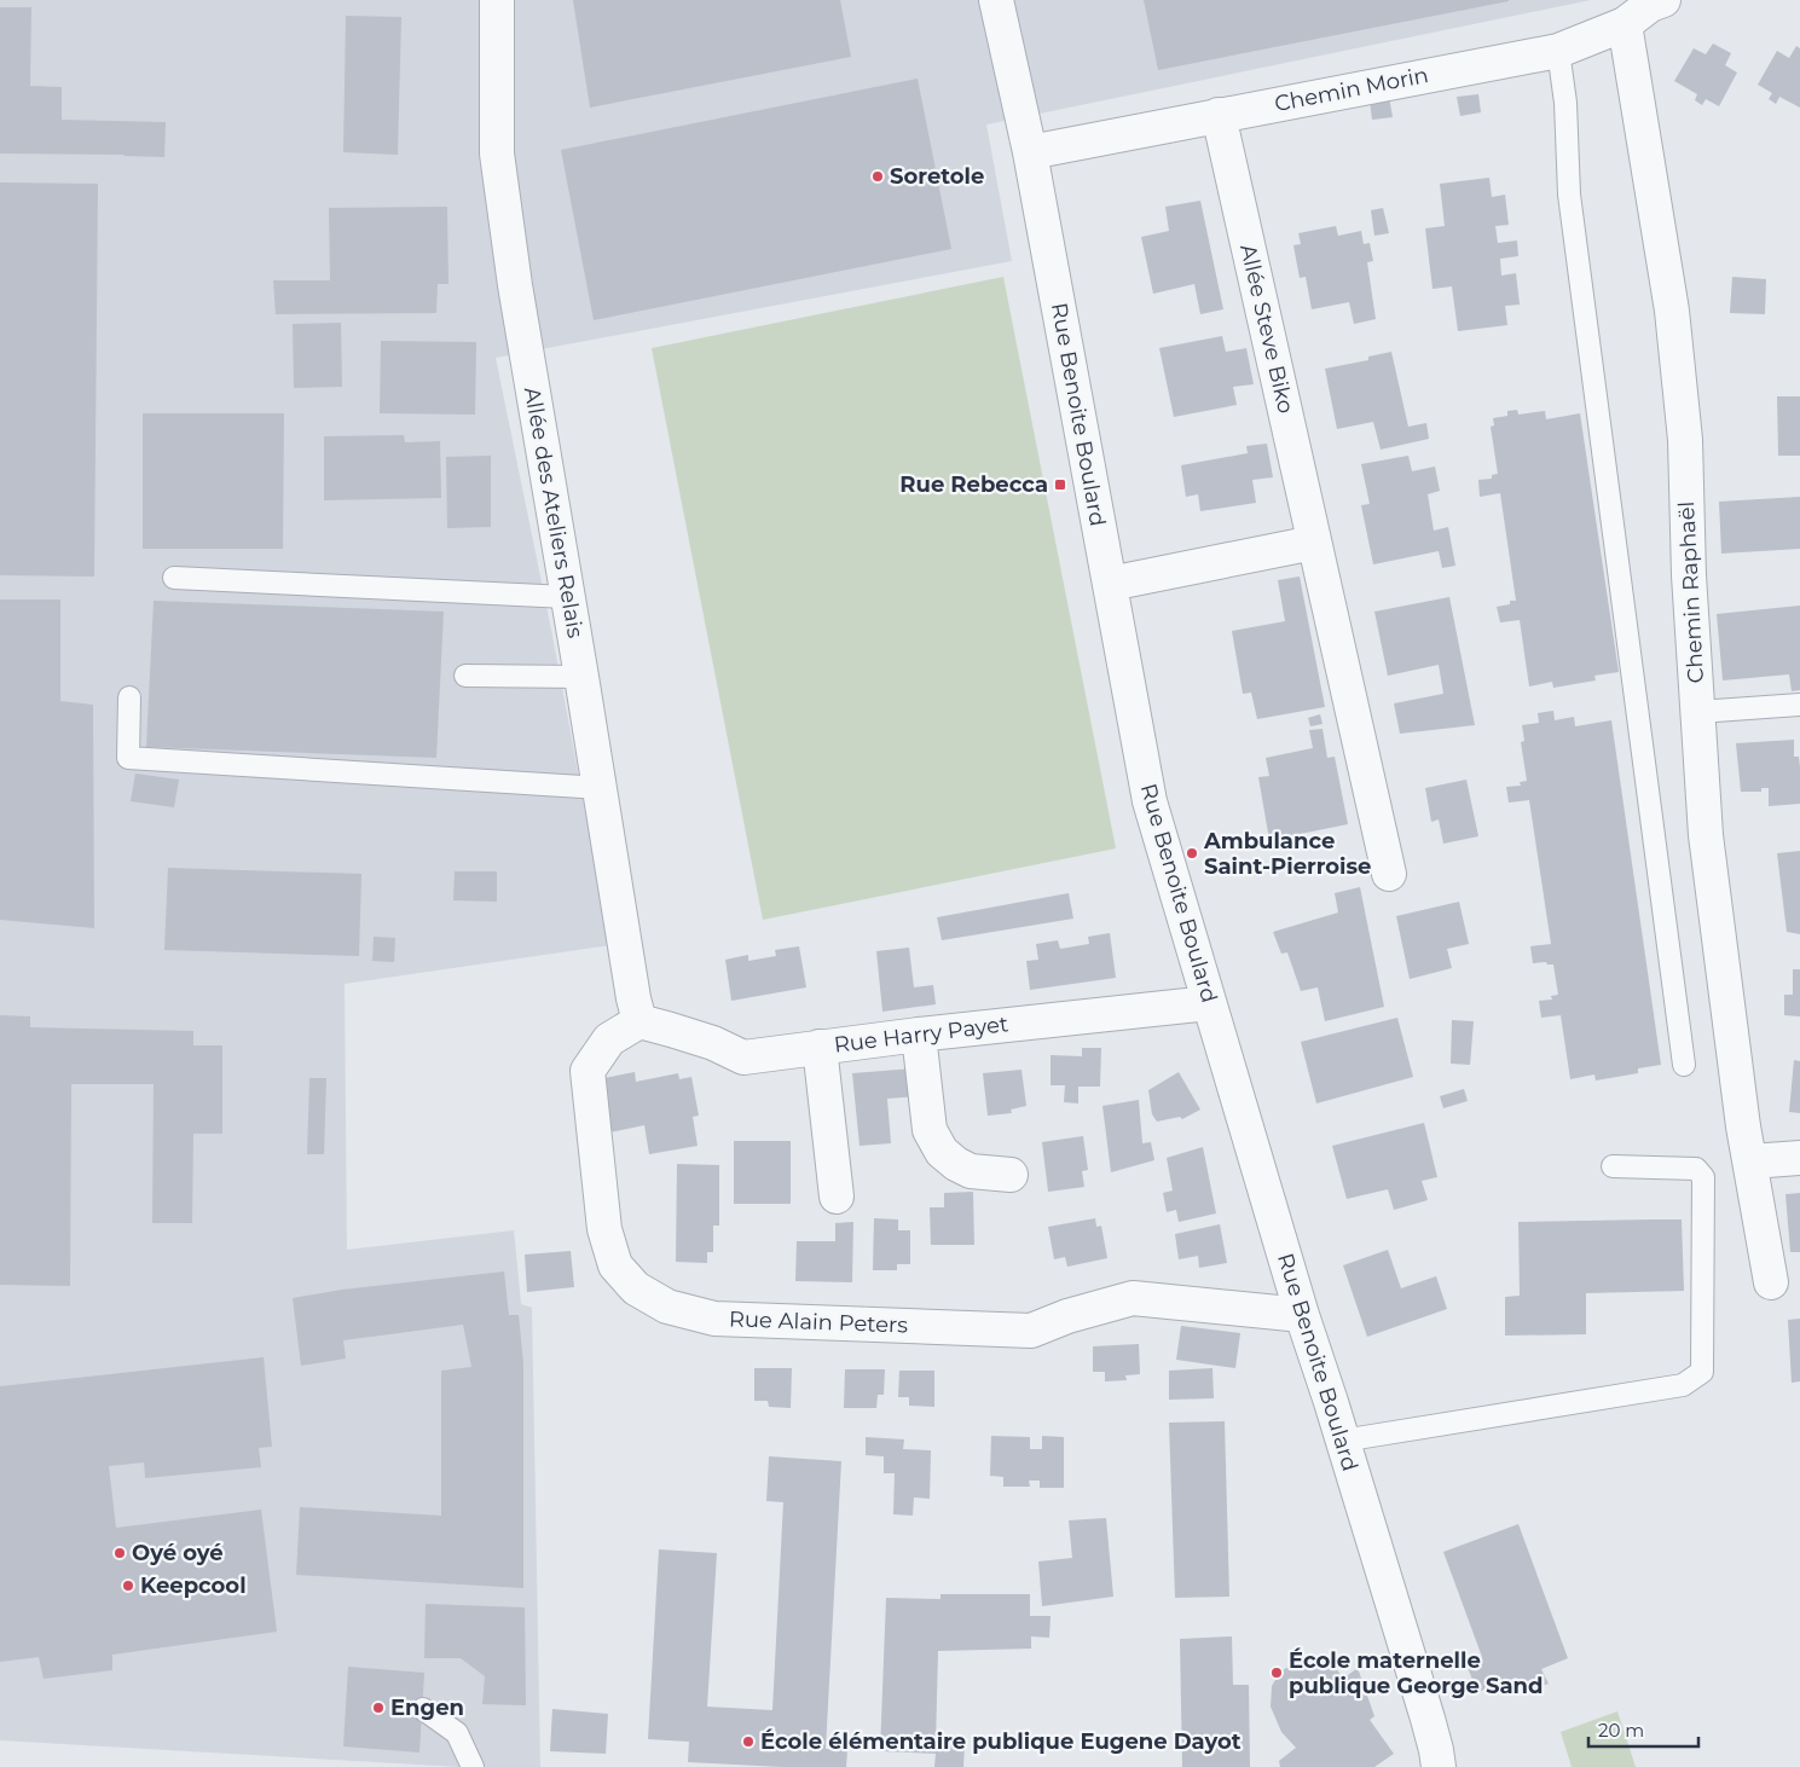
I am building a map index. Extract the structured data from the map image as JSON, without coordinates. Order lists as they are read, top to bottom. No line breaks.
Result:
{"streets":{"street":["Chemin Morin","Allée Steve Biko","Rue Benoite Boulard","Allée des Ateliers Relais","Chemin Raphaël","Rue Harry Payet","Rue Alain Peters"]},"crossings":[["Chemin Morin","Allée Steve Biko"],["Chemin Morin","Rue Benoite Boulard"],["Chemin Morin","Chemin Raphaël"],["Rue Benoite Boulard","Rue Harry Payet"],["Rue Benoite Boulard","Rue Alain Peters"],["Allée des Ateliers Relais","Rue Harry Payet"],["Allée des Ateliers Relais","Rue Alain Peters"],["Rue Harry Payet","Rue Alain Peters"]],"places":{"other":["Soretole","Ambulance Saint-Pierroise","Oyé oyé","Keepcool","École maternelle publique George Sand","Engen","École élémentaire publique Eugene Dayot"],"transit":["Rue Rebecca"]},"scale_bar":"20 m"}
